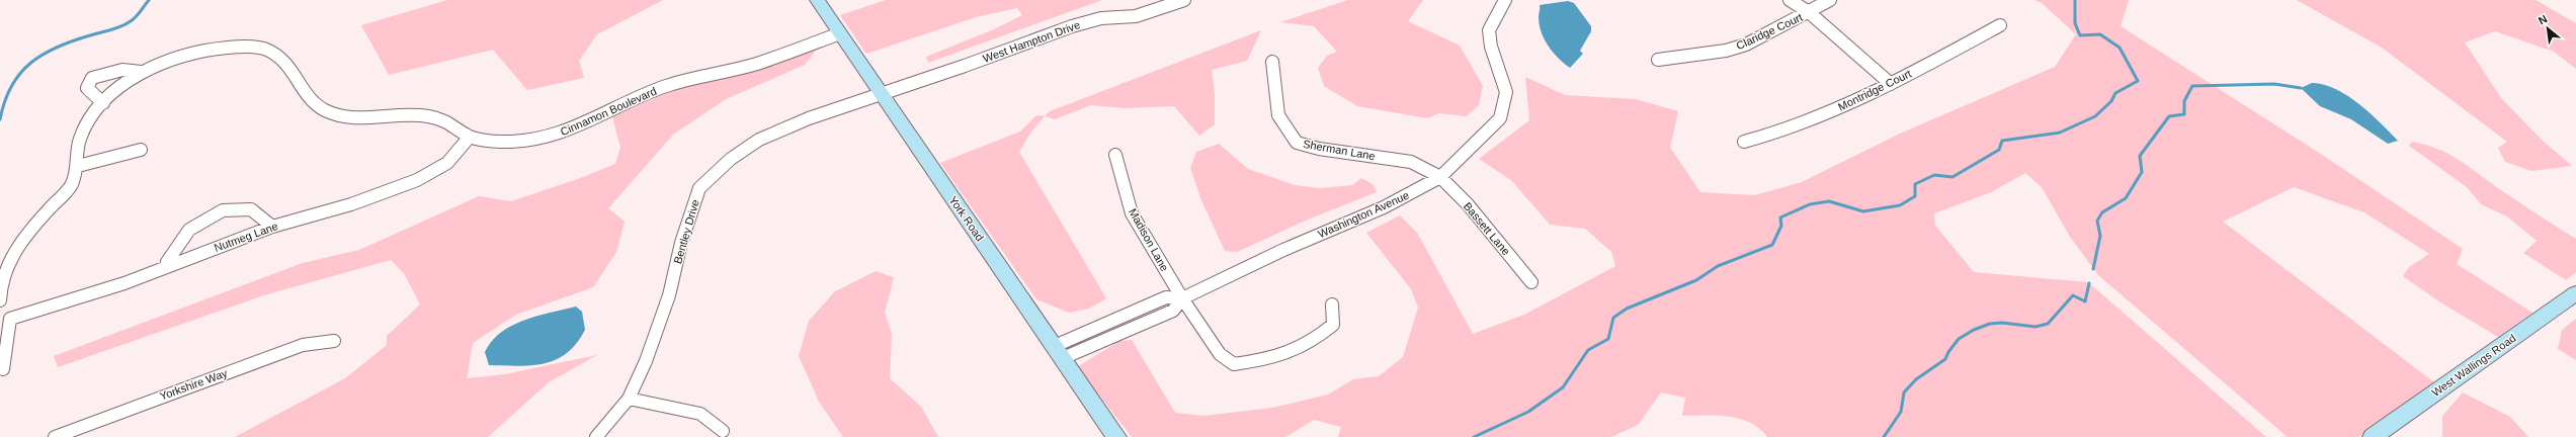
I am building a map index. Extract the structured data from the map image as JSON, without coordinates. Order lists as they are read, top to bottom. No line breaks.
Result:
{"streets":{"street":["Claridge Court","West Hampton Drive","Montridge Court","Cinnamon Boulevard","Sherman Lane","Washington Avenue","York Road","Bassett Lane","Bentley Drive","Nutmeg Lane","Madison Lane","West Wallings Road","Yorkshire Way"]},"crossings":[["West Hampton Drive","York Road"],["West Hampton Drive","Bentley Drive"],["Cinnamon Boulevard","York Road"],["Cinnamon Boulevard","Nutmeg Lane"],["Sherman Lane","Washington Avenue"],["Sherman Lane","Bassett Lane"],["Washington Avenue","York Road"],["Washington Avenue","Bassett Lane"],["Washington Avenue","Madison Lane"],["York Road","Bentley Drive"]],"north":"top left"}
